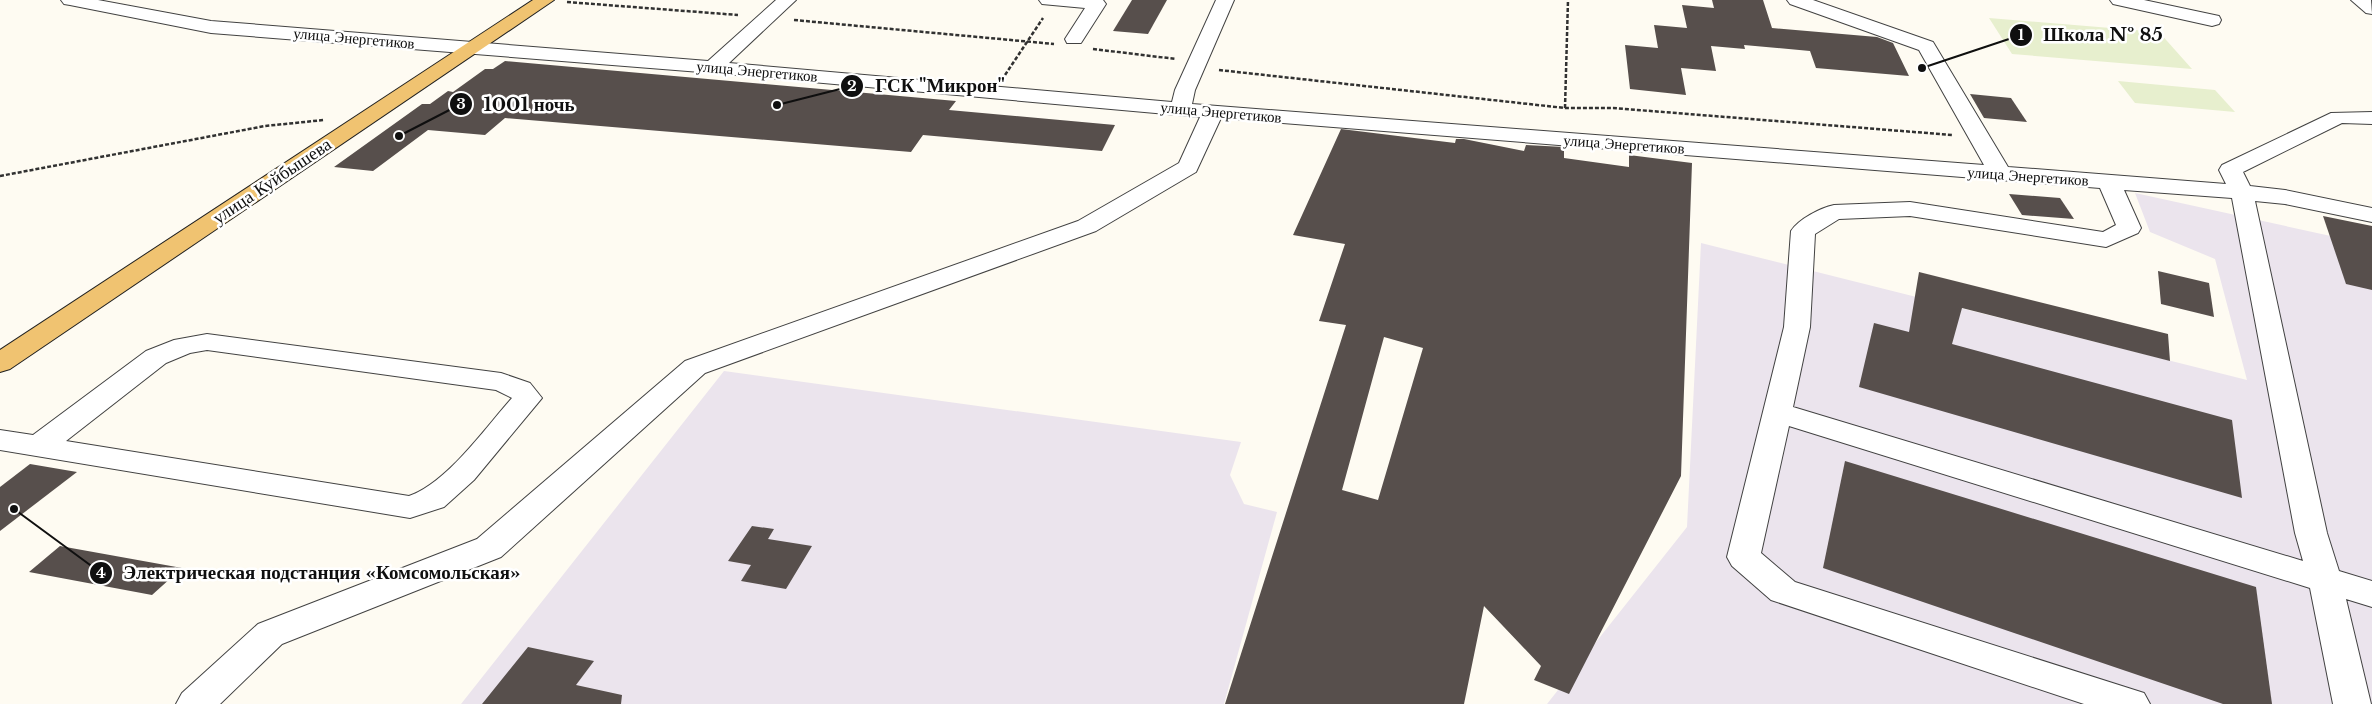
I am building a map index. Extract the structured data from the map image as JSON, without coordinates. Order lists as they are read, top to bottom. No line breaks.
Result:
{"streets":{"main road":["улица Куйбышева"],"street":["улица Энергетиков"]},"crossings":[["улица Энергетиков","улица Куйбышева"]],"places":["Школа № 85","ГСК \"Микрон\"","1001 ночь","Электрическая подстанция «Комсомольская»"]}
